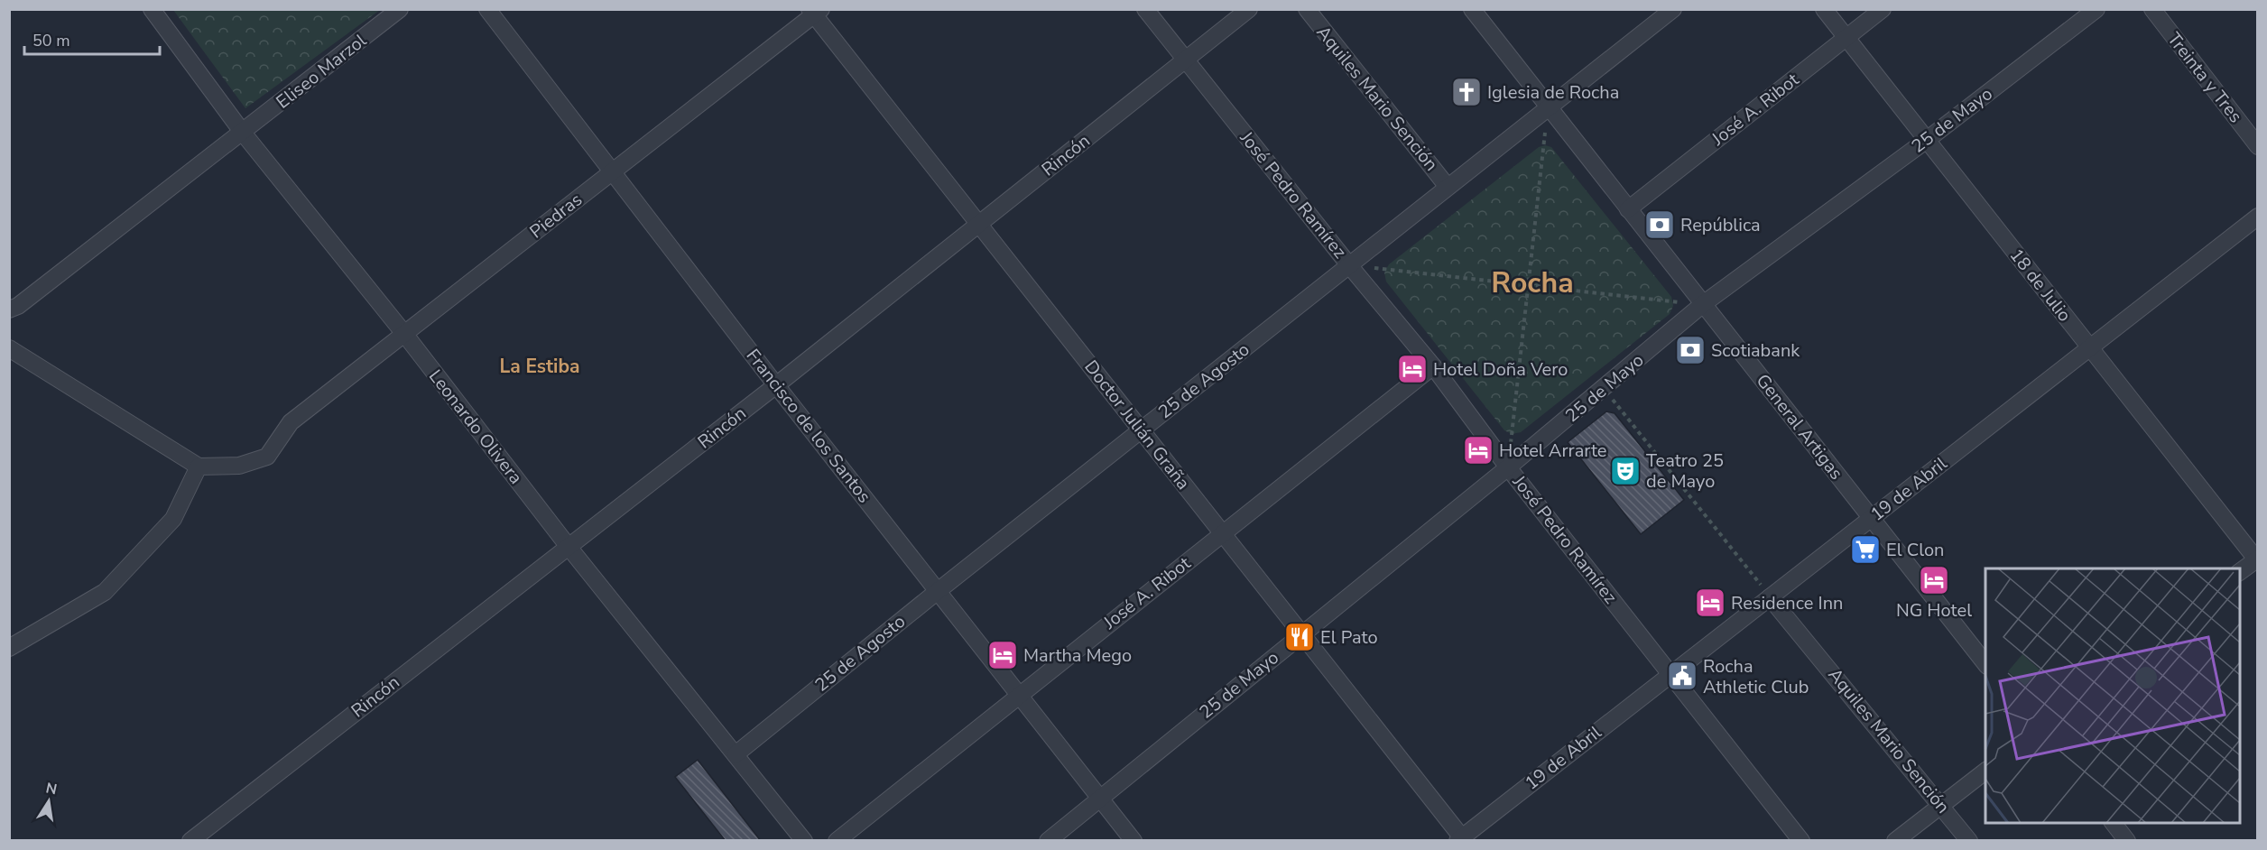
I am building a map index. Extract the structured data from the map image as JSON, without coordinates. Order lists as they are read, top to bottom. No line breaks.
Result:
{"streets":{"street":["Eliseo Marzol","Treinta y Tres","Aquiles Mario Sención","José A. Ribot","25 de Mayo","Rincón","José Pedro Ramírez","Piedras","18 de Julio","25 de Agosto","Doctor Julián Graña","Francisco de los Santos","Leonardo Olivera","General Artigas","19 de Abril"]},"crossings":[["Eliseo Marzol","Leonardo Olivera"],["Aquiles Mario Sención","25 de Agosto"],["Aquiles Mario Sención","19 de Abril"],["José A. Ribot","José Pedro Ramírez"],["José A. Ribot","18 de Julio"],["José A. Ribot","Doctor Julián Graña"],["José A. Ribot","Francisco de los Santos"],["José A. Ribot","General Artigas"],["25 de Mayo","José Pedro Ramírez"],["25 de Mayo","18 de Julio"],["25 de Mayo","Doctor Julián Graña"],["25 de Mayo","Francisco de los Santos"],["25 de Mayo","General Artigas"],["Rincón","José Pedro Ramírez"],["Rincón","Doctor Julián Graña"],["Rincón","Francisco de los Santos"],["Rincón","Leonardo Olivera"],["José Pedro Ramírez","25 de Agosto"],["José Pedro Ramírez","19 de Abril"],["Piedras","Doctor Julián Graña"],["Piedras","Francisco de los Santos"],["Piedras","Leonardo Olivera"],["18 de Julio","19 de Abril"],["25 de Agosto","Doctor Julián Graña"],["25 de Agosto","Francisco de los Santos"],["25 de Agosto","Leonardo Olivera"],["25 de Agosto","General Artigas"],["Doctor Julián Graña","19 de Abril"],["General Artigas","19 de Abril"]],"districts":["Rocha","La Estiba"],"places":{"church":["Iglesia de Rocha"],"bank":["República","Scotiabank"],"hotel":["Hotel Doña Vero","Hotel Arrarte","NG Hotel","Residence Inn","Martha Mego"],"theatre":["Teatro 25 de Mayo"],"supermarket":["El Clon"],"restaurant":["El Pato"],"public building":["Rocha Athletic Club"]},"scale_bar":"50 m","north":"top"}
